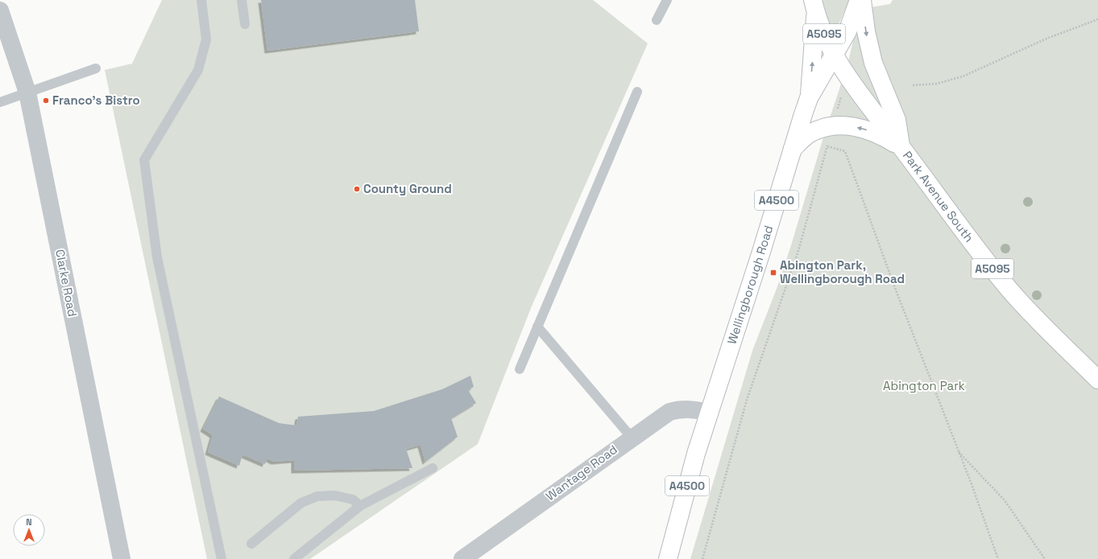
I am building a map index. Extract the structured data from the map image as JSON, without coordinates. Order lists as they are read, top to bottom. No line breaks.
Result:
{"streets":{"main road":["A5095","Park Avenue South","A4500","Wellingborough Road"],"street":["Clarke Road","Wantage Road"]},"crossings":[["A5095","Park Avenue South"],["A5095","Wellingborough Road"],["Park Avenue South","A4500"],["Park Avenue South","Wellingborough Road"],["A4500","Wellingborough Road"],["Wellingborough Road","Wantage Road"]],"parks":["Abington Park"],"places":{"other":["Franco's Bistro","County Ground"],"transit":["Abington Park, Wellingborough Road"]},"north":"top"}
